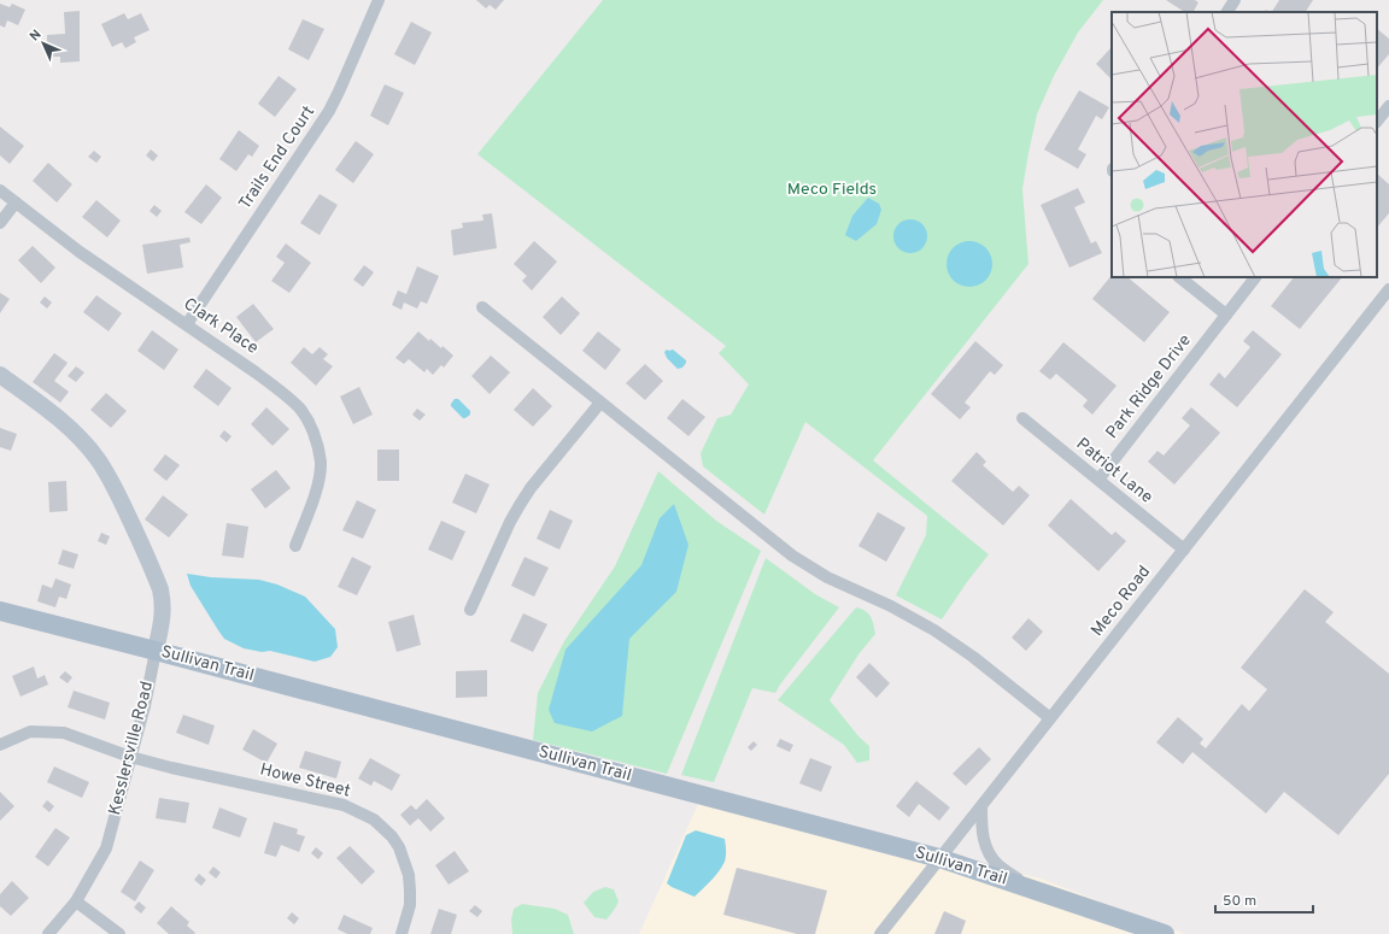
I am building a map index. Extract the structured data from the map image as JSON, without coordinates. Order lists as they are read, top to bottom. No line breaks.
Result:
{"streets":{"main road":["Sullivan Trail","Kesslersville Road"],"street":["Trails End Court","Clark Place","Park Ridge Drive","Patriot Lane","Meco Road","Howe Street"]},"crossings":[["Trails End Court","Clark Place"],["Park Ridge Drive","Patriot Lane"],["Patriot Lane","Meco Road"],["Meco Road","Sullivan Trail"],["Sullivan Trail","Kesslersville Road"],["Kesslersville Road","Howe Street"]],"parks":["Meco Fields"],"scale_bar":"50 m","north":"top left"}
